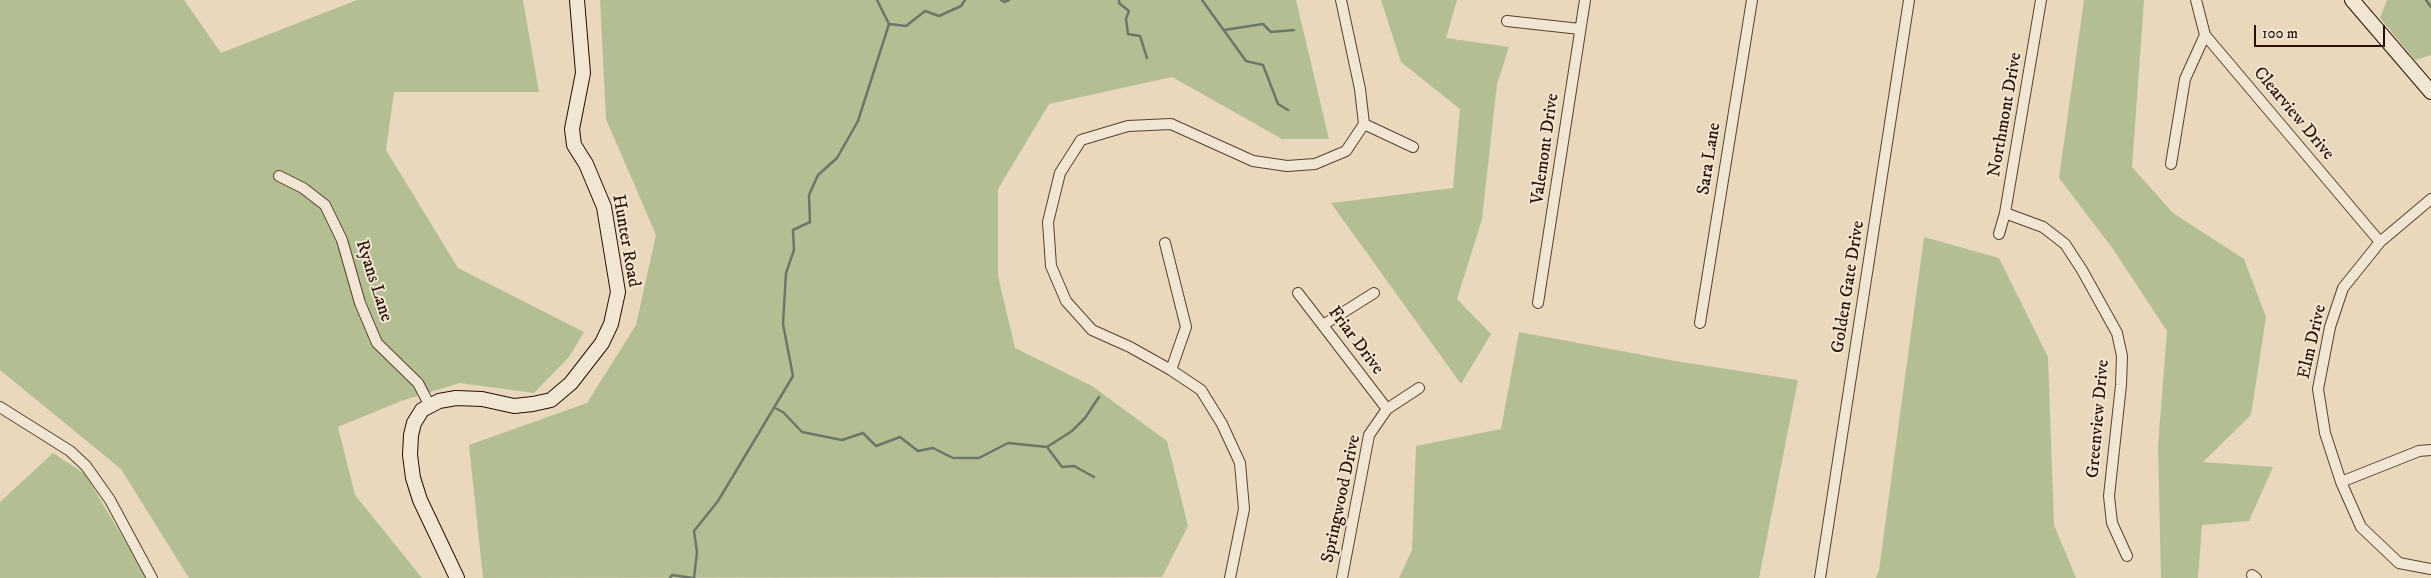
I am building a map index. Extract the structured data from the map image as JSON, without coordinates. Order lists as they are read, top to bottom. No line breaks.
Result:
{"streets":{"street":["Clearview Drive","Northmont Drive","Valemont Drive","Sara Lane","Hunter Road","Ryans Lane","Golden Gate Drive","Friar Drive","Elm Drive","Greenview Drive","Springwood Drive"]},"crossings":[["Clearview Drive","Elm Drive"],["Northmont Drive","Greenview Drive"],["Hunter Road","Ryans Lane"],["Friar Drive","Springwood Drive"]],"scale_bar":"100 m"}
